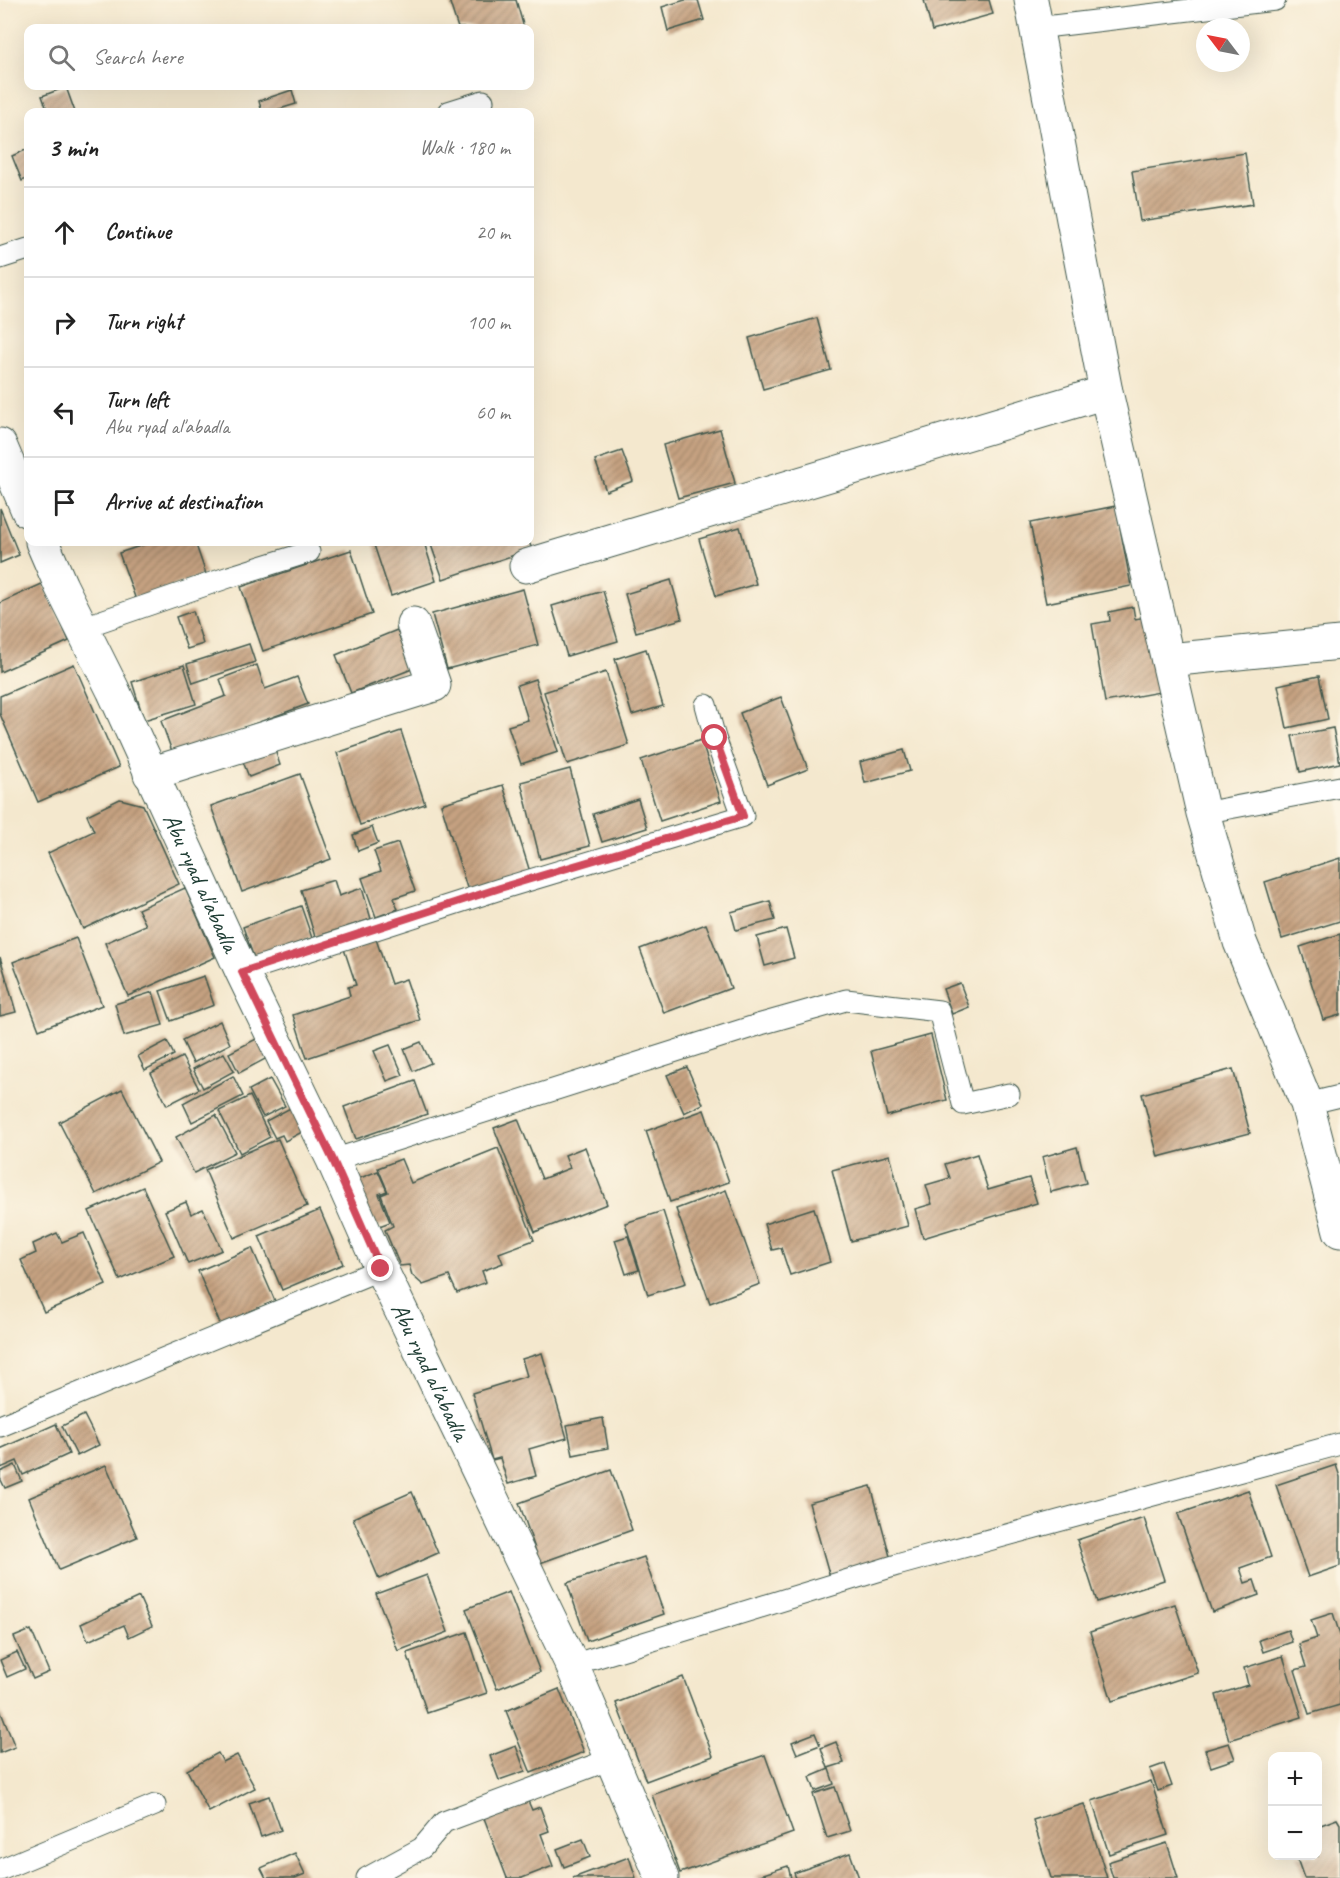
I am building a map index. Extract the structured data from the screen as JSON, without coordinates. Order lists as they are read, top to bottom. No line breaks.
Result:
{"streets":{"street":["Abu ryad al'abadla"]},"north":"top left","page":{"search":"Search here","heading":["3 min","Walk · 180 m"],"list":[["Continue","20 m"],["Turn right","100 m"],["Turn left","Abu ryad al'abadla","60 m"],"Arrive at destination"],"map_buttons":["+","−"]}}
